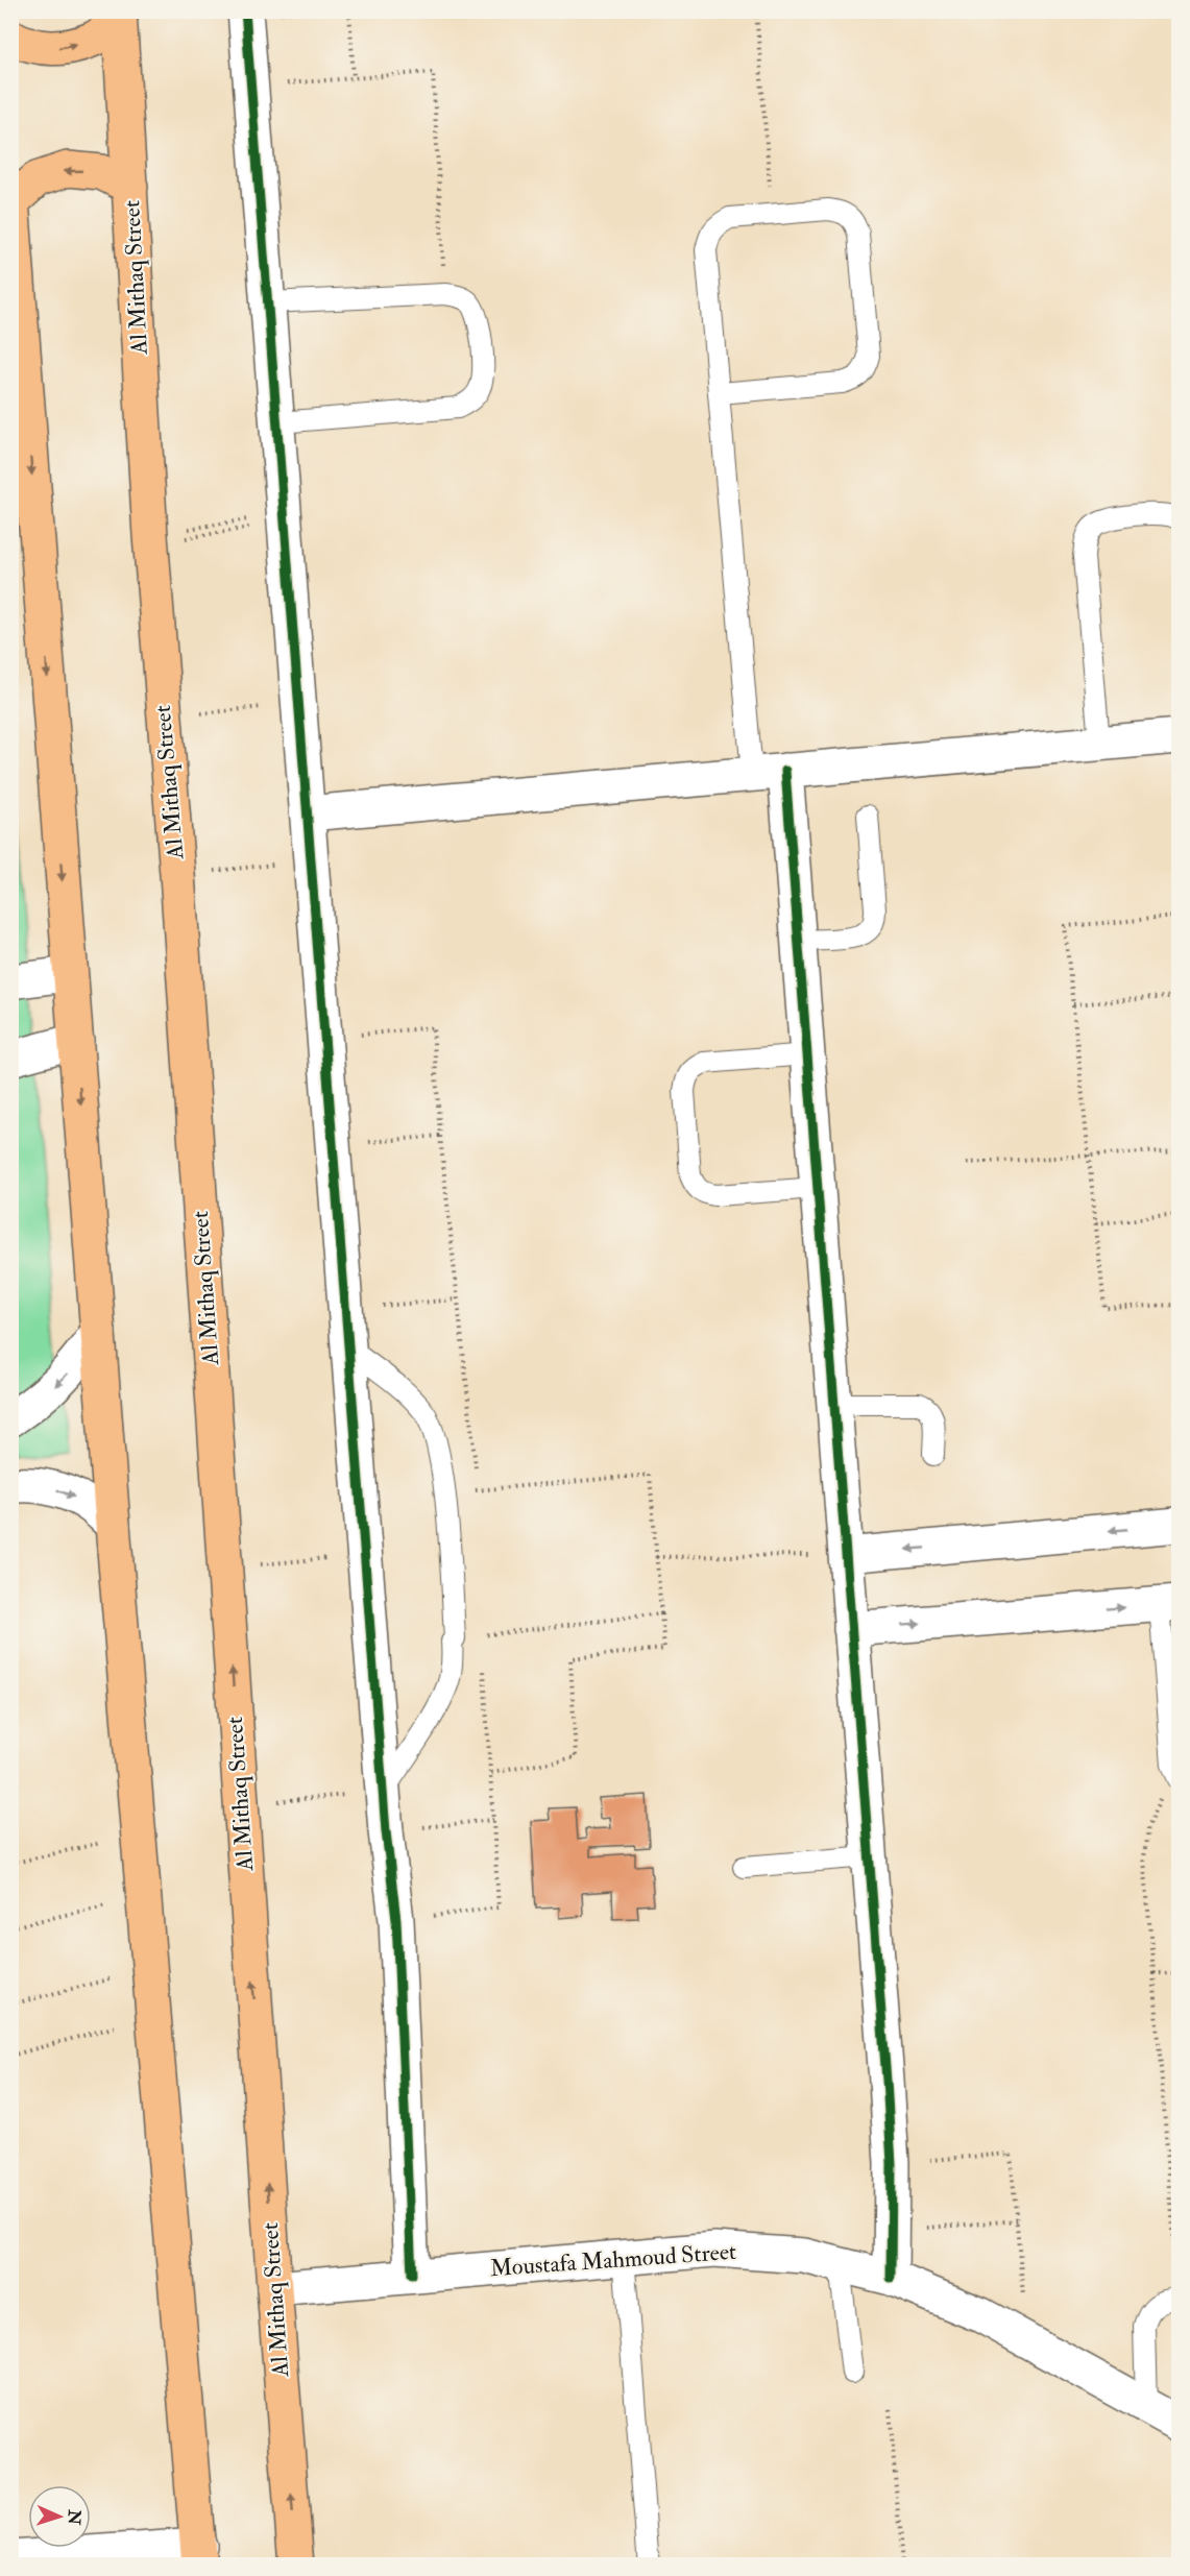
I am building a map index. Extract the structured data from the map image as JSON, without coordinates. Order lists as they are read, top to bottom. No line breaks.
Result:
{"streets":{"main road":["Al Mithaq Street"],"street":["Moustafa Mahmoud Street"]},"crossings":[["Al Mithaq Street","Moustafa Mahmoud Street"]],"north":"right"}
